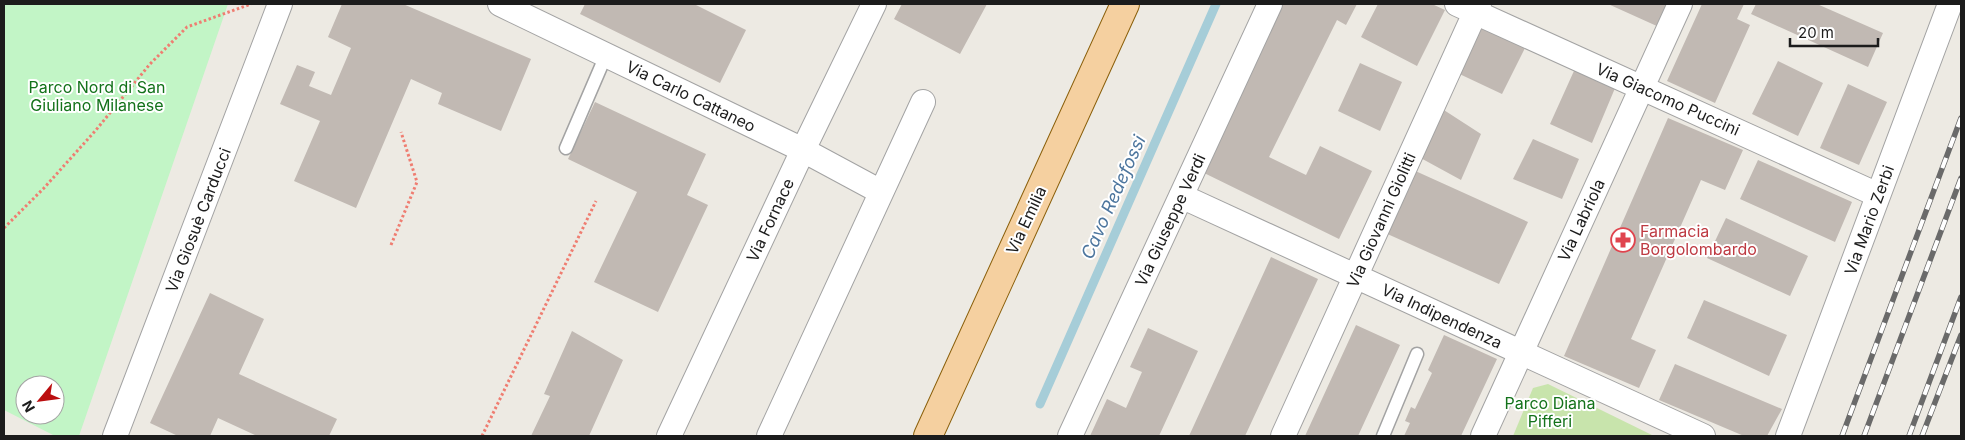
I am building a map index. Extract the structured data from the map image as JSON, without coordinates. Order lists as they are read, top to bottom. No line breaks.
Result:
{"streets":{"main road":["Via Emilia"],"street":["Via Carlo Cattaneo","Via Giacomo Puccini","Via Giosuè Carducci","Via Fornace","Via Giuseppe Verdi","Via Giovanni Giolitti","Via Labriola","Via Mario Zerbi","Via Indipendenza"]},"crossings":[["Via Carlo Cattaneo","Via Fornace"],["Via Giacomo Puccini","Via Giovanni Giolitti"],["Via Giacomo Puccini","Via Labriola"],["Via Giacomo Puccini","Via Mario Zerbi"],["Via Giuseppe Verdi","Via Indipendenza"],["Via Giovanni Giolitti","Via Indipendenza"],["Via Labriola","Via Indipendenza"]],"water":["Cavo Redefossi"],"parks":["Parco Nord di San Giuliano Milanese","Parco Diana Pifferi"],"places":{"pharmacy":["Farmacia Borgolombardo"]},"scale_bar":"20 m","north":"bottom left"}
